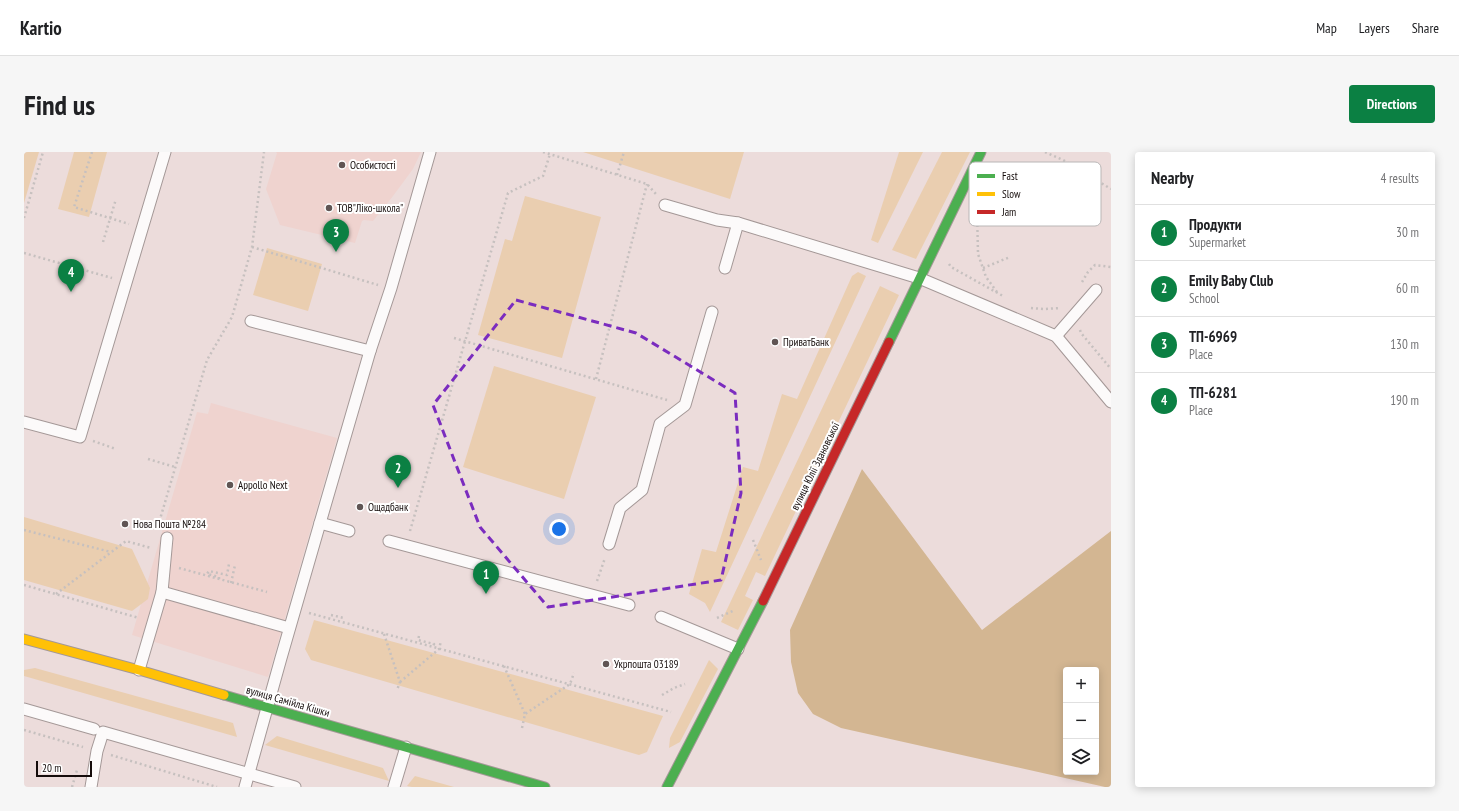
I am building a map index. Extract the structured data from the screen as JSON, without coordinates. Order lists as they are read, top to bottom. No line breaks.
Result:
{"streets":{"street":["вулиця Юлії Здановської","вулиця Самійла Кішки"]},"places":["Особистості","ТОВ\"Ліко-школа\"","ПриватБанк","Appollo Next","Ощадбанк","Нова Пошта №284","Укрпошта 03189"],"legend":["Fast","Slow","Jam"],"scale_bar":"20 m","page":{"header":"Kartio","nav":["Map","Layers","Share"],"buttons":"Directions","title":"Find us","heading":["Nearby","4 results"],"list":[{"mark":"1","name":"Продукти","note":"Supermarket","value":"30 m"},{"mark":"2","name":"Emily Baby Club","note":"School","value":"60 m"},{"mark":"3","name":"ТП-6969","note":"Place","value":"130 m"},{"mark":"4","name":"ТП-6281","note":"Place","value":"190 m"}],"pins":["3","4","2","1"],"map_buttons":["+","−"],"scale":"20 m"}}
